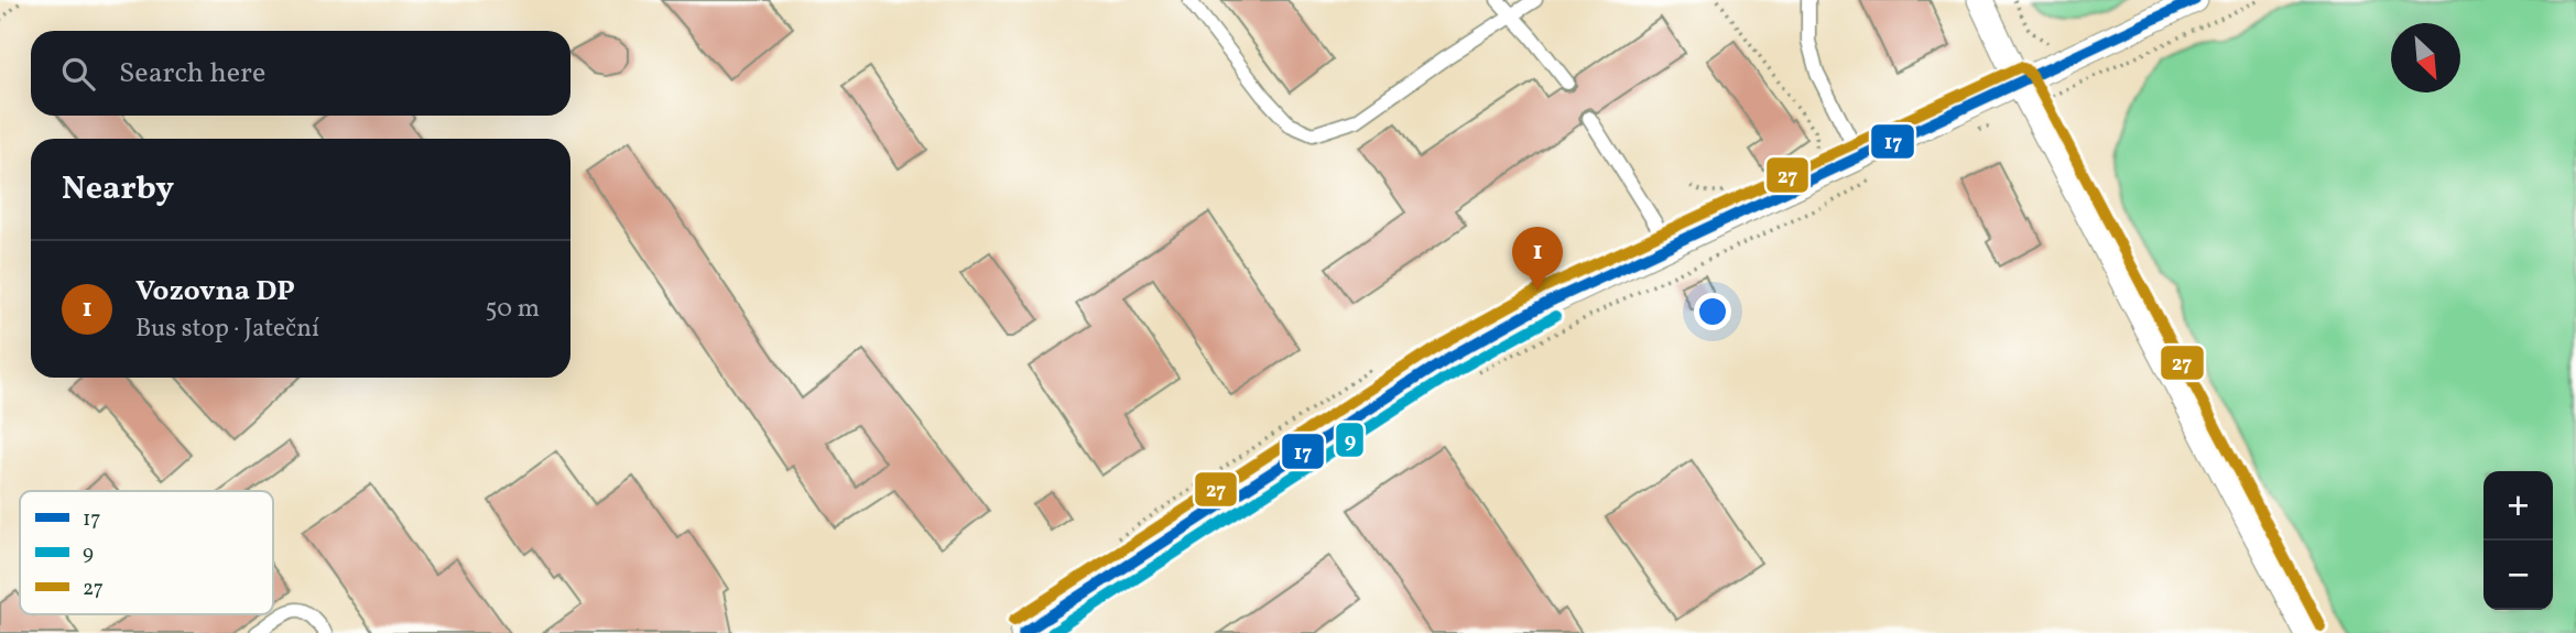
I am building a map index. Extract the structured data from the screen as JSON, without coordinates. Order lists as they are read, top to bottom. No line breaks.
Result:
{"lines":["transit line 17","transit line 27","transit line 9"],"legend":["17","9","27"],"north":"bottom right","page":{"search":"Search here","heading":"Nearby","pins":"1","list":[{"mark":"1","name":"Vozovna DP","note":"Bus stop · Jateční","value":"50 m"}],"map_buttons":["+","−"]}}
